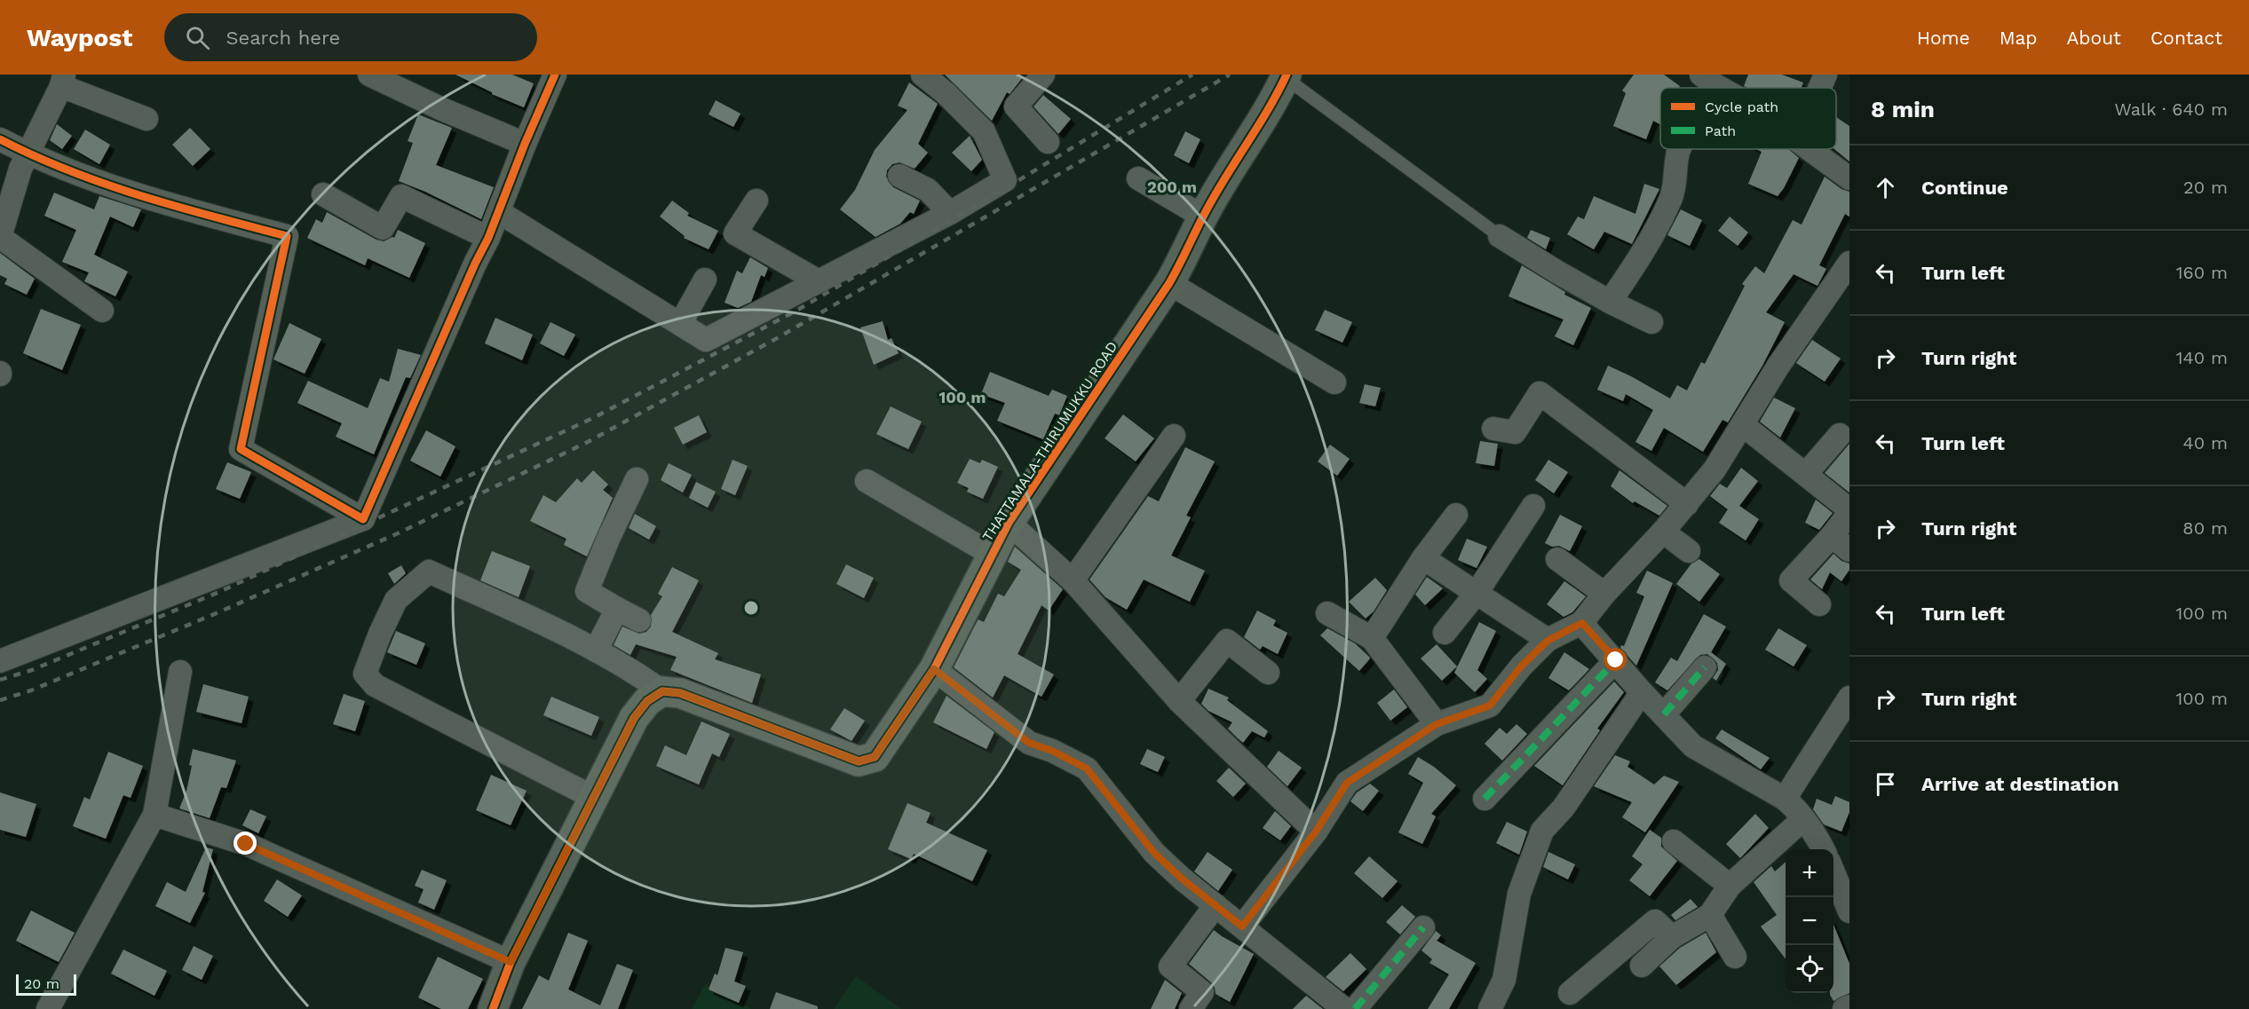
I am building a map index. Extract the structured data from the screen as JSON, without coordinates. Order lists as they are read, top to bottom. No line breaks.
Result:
{"streets":{"street":["THATTAMALA-THIRUMUKKU ROAD"]},"legend":["Cycle path","Path"],"scale_bar":"20 m","page":{"header":"Waypost","search":"Search here","nav":["Home","Map","About","Contact"],"heading":["8 min","Walk · 640 m"],"list":[["Continue","20 m"],["Turn left","160 m"],["Turn right","140 m"],["Turn left","40 m"],["Turn right","80 m"],["Turn left","100 m"],["Turn right","100 m"],"Arrive at destination"],"map_buttons":["+","−"],"scale":"20 m"},"rings":["200 m","100 m"]}
